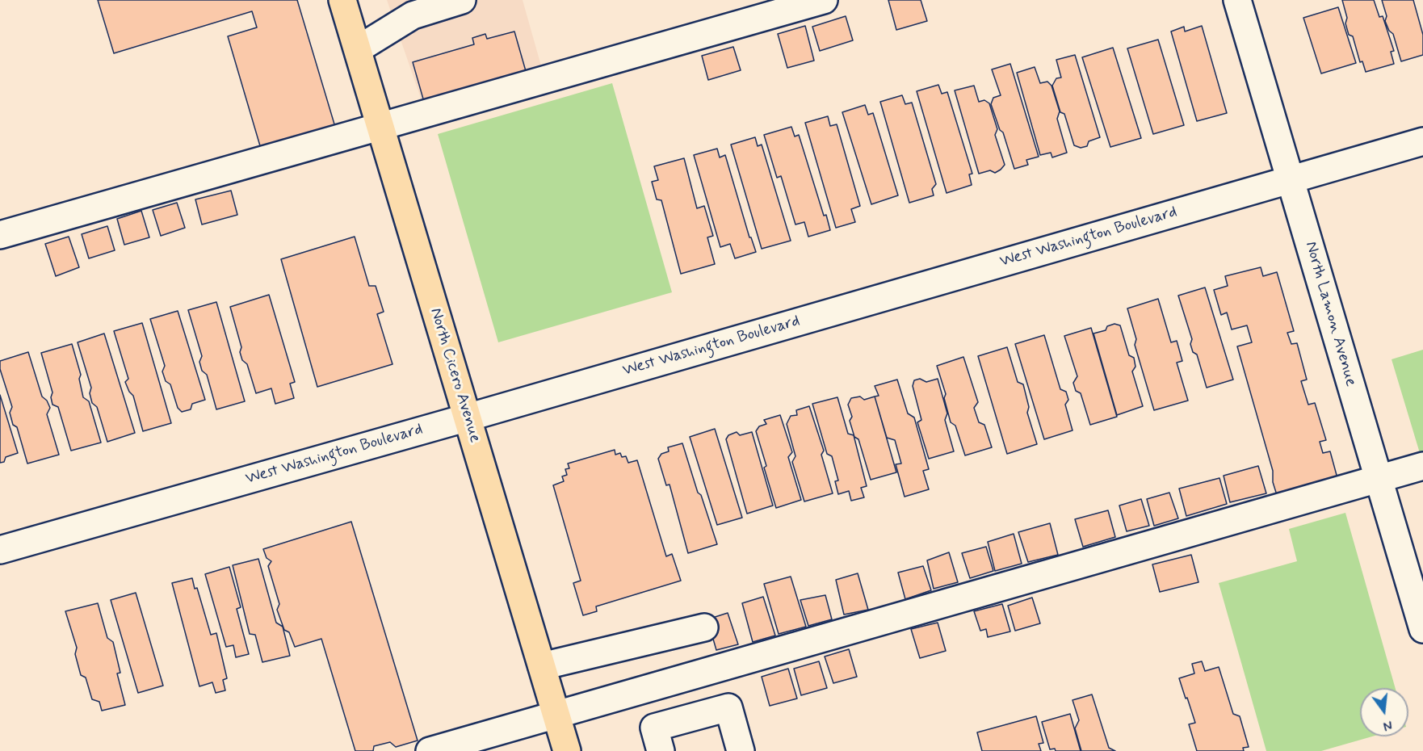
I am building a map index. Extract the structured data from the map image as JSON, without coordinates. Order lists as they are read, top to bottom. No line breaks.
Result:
{"streets":{"main road":["North Cicero Avenue"],"street":["West Washington Boulevard","North Lamon Avenue"]},"crossings":[["West Washington Boulevard","North Lamon Avenue"],["West Washington Boulevard","North Cicero Avenue"]],"north":"bottom"}
